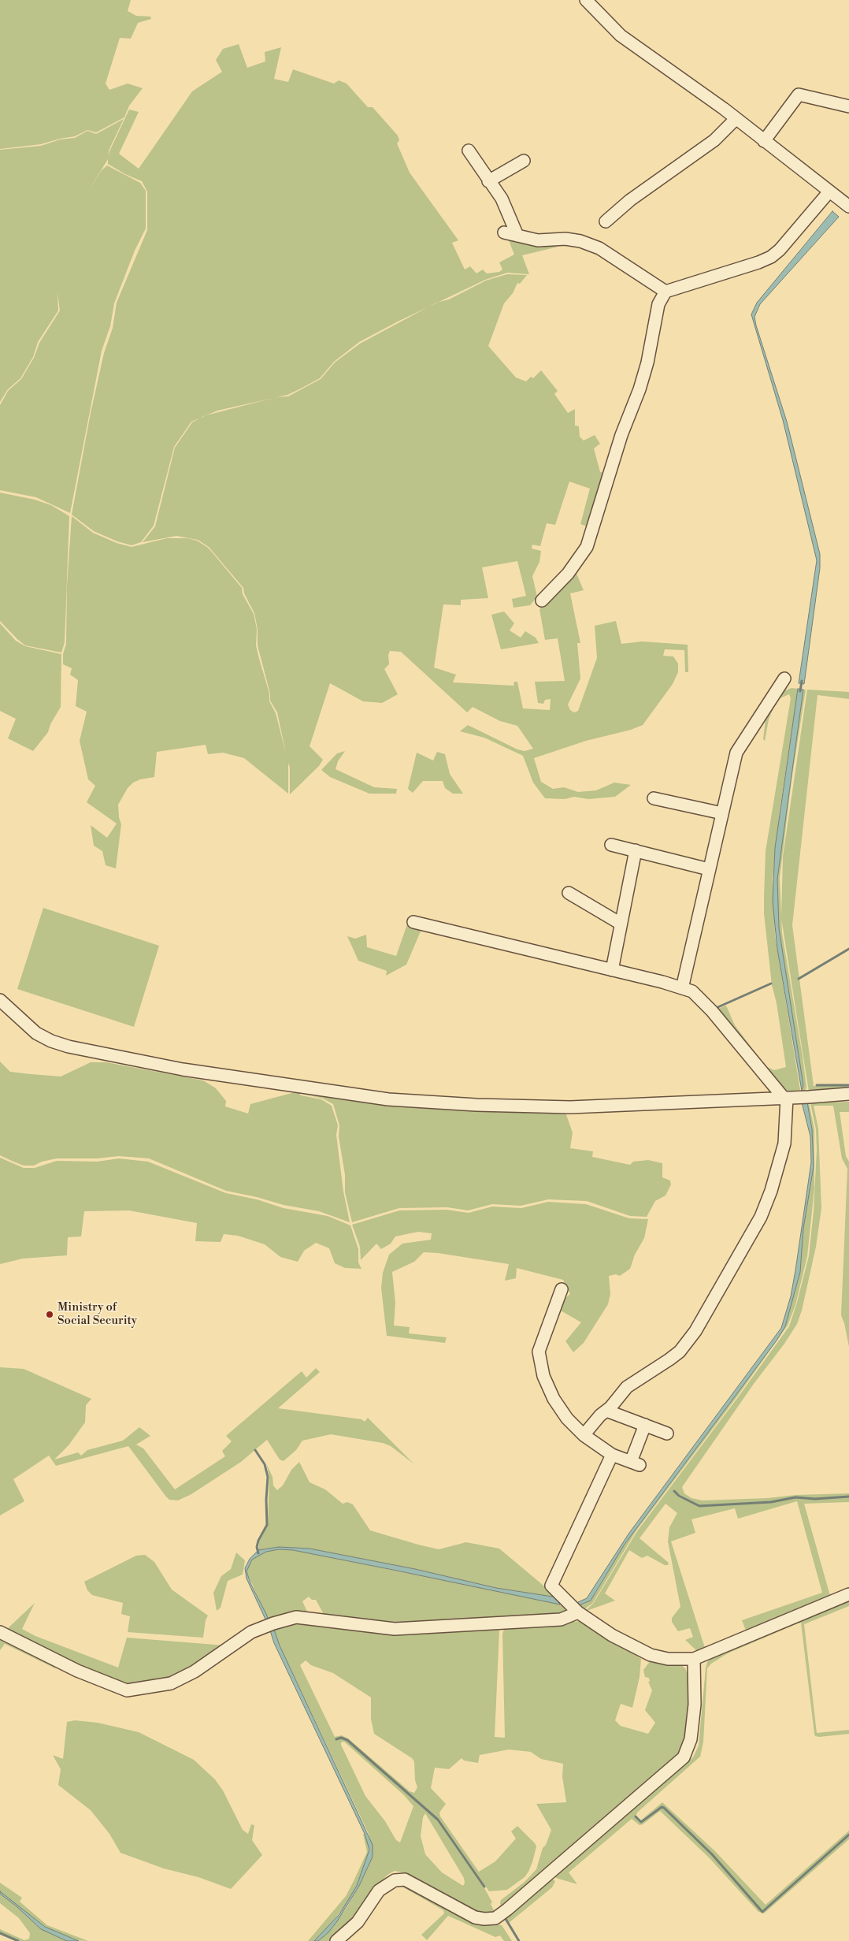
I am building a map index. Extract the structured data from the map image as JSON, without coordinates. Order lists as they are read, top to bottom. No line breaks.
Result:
{"places":["Ministry of Social Security"]}
